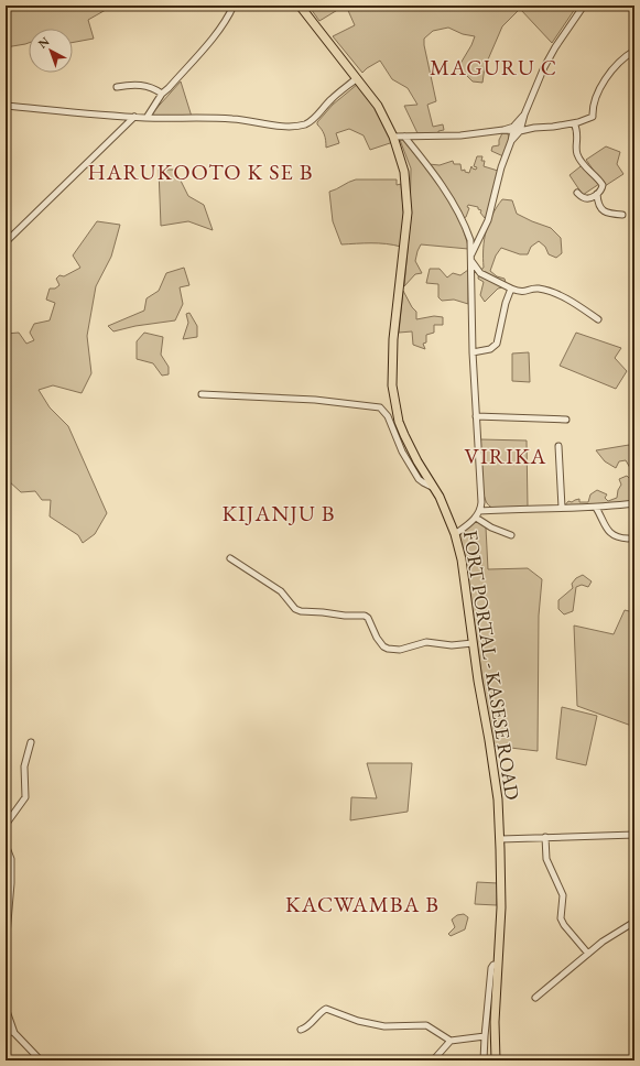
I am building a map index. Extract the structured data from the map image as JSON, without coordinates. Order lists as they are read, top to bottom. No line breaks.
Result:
{"streets":{"highway":["FORT PORTAL - KASESE ROAD"]},"districts":["MAGURU C","HARUKOOTO K SE B","VIRIKA","KIJANJU B","KACWAMBA B"],"north":"top left"}
